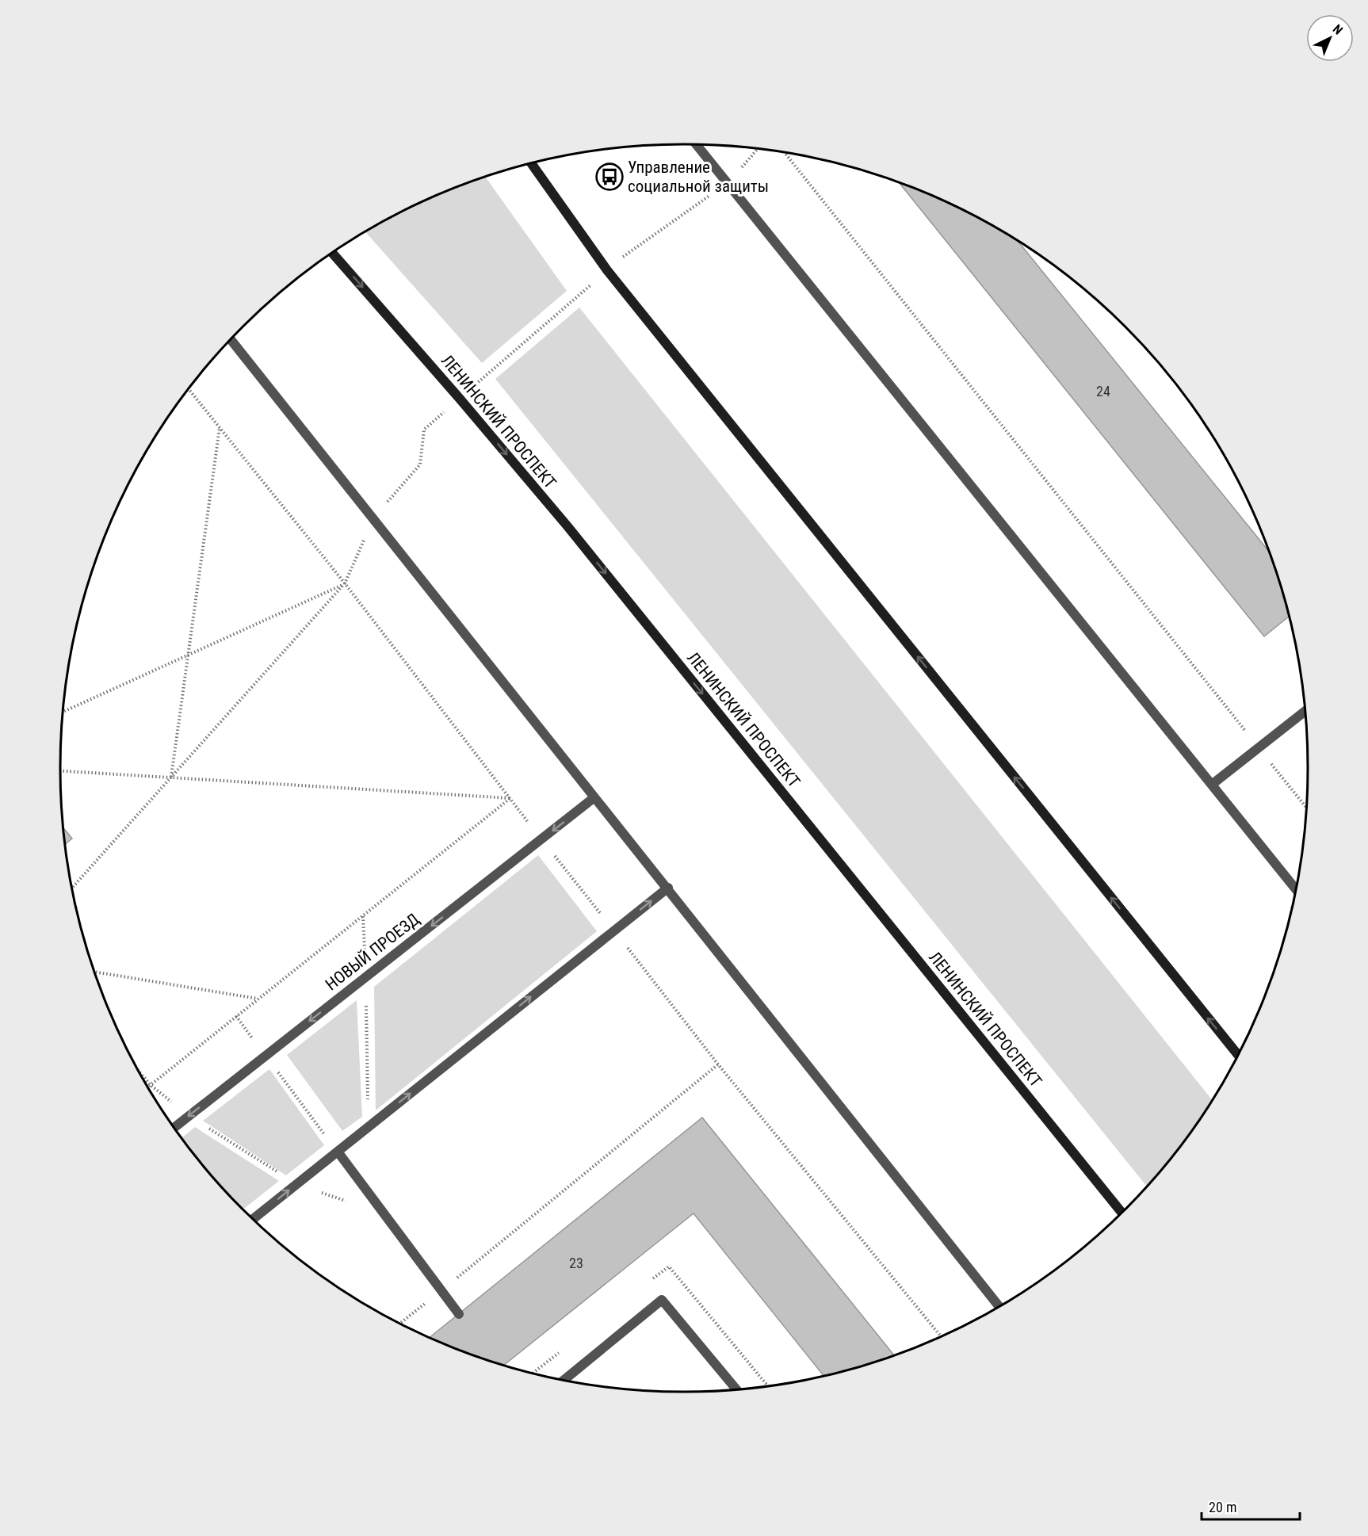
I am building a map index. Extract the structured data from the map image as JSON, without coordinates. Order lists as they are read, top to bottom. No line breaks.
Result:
{"streets":{"main road":["ЛЕНИНСКИЙ ПРОСПЕКТ"],"street":["НОВЫЙ ПРОЕЗД"]},"one_way":["ЛЕНИНСКИЙ ПРОСПЕКТ","НОВЫЙ ПРОЕЗД"],"places":{"bus stop":["Управление социальной защиты"]},"house_numbers":["24","23"],"scale_bar":"20 m","north":"top right"}
